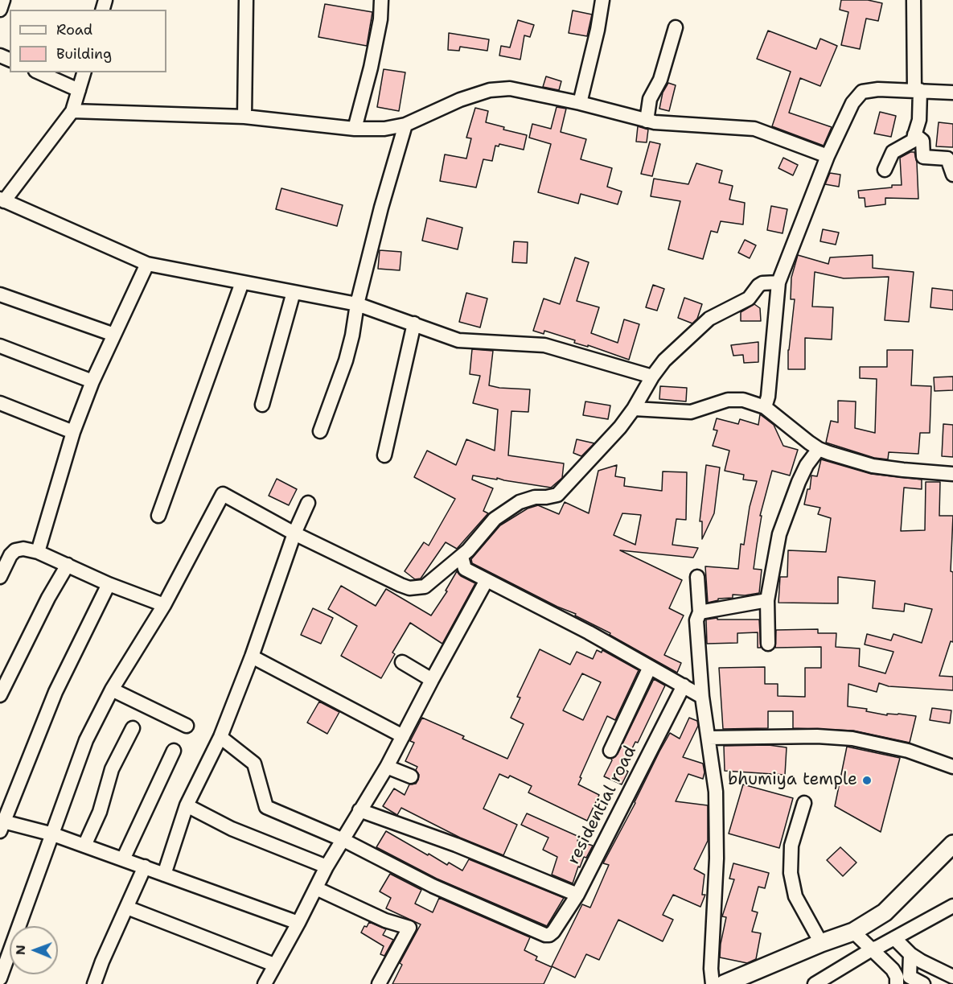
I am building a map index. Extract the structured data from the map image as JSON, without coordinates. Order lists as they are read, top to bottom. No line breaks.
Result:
{"streets":{"street":["residential road"]},"places":["bhumiya temple"],"legend":["Road","Building"],"north":"left"}
